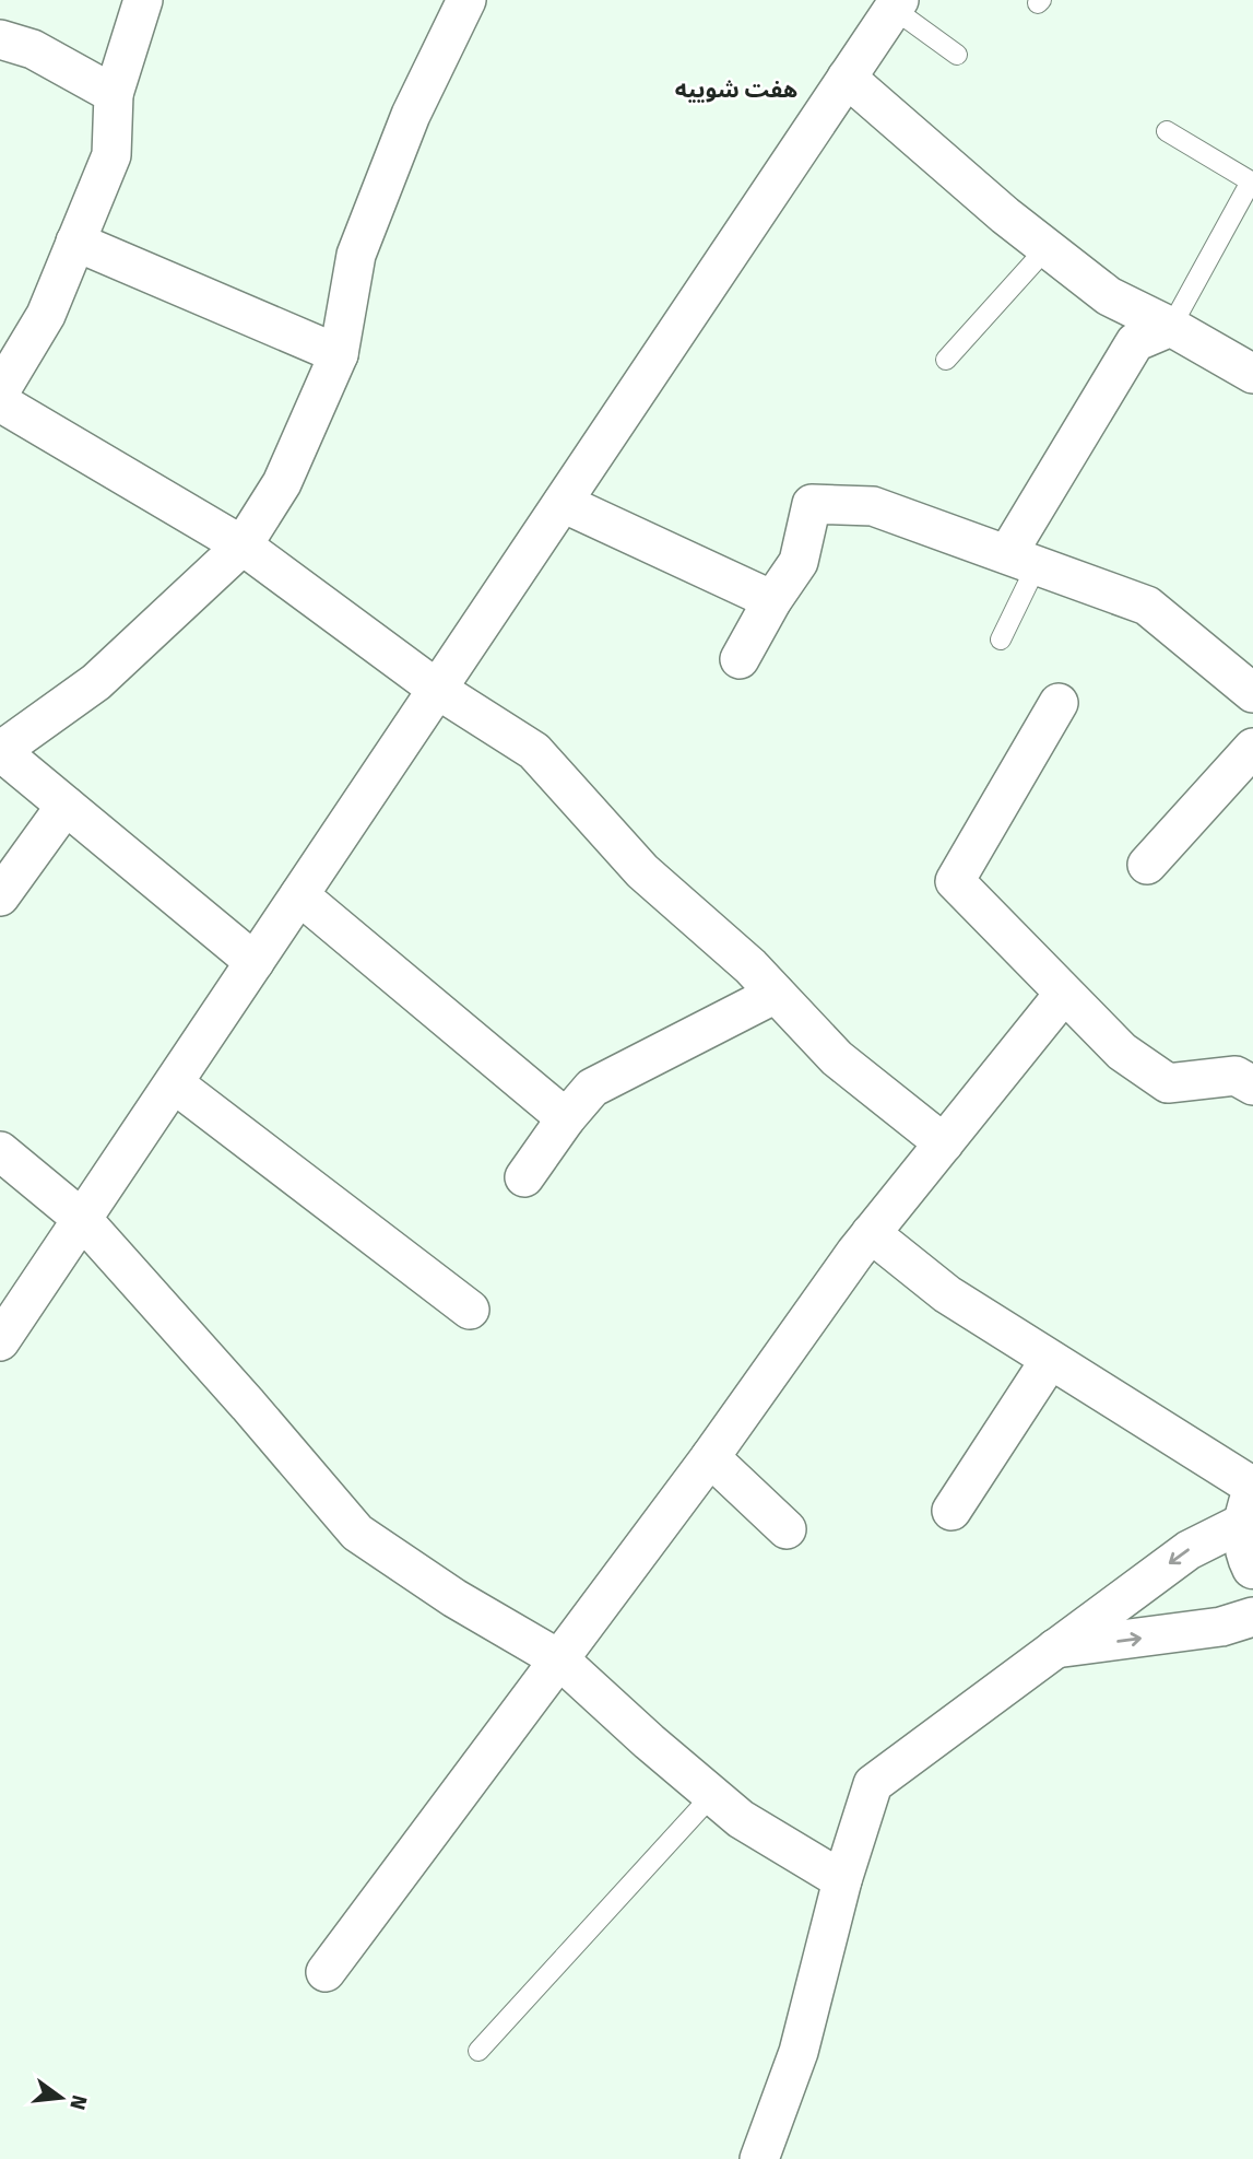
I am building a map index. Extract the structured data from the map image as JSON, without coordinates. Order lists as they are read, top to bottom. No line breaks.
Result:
{"districts":["هفت شوییه"],"north":"right"}
